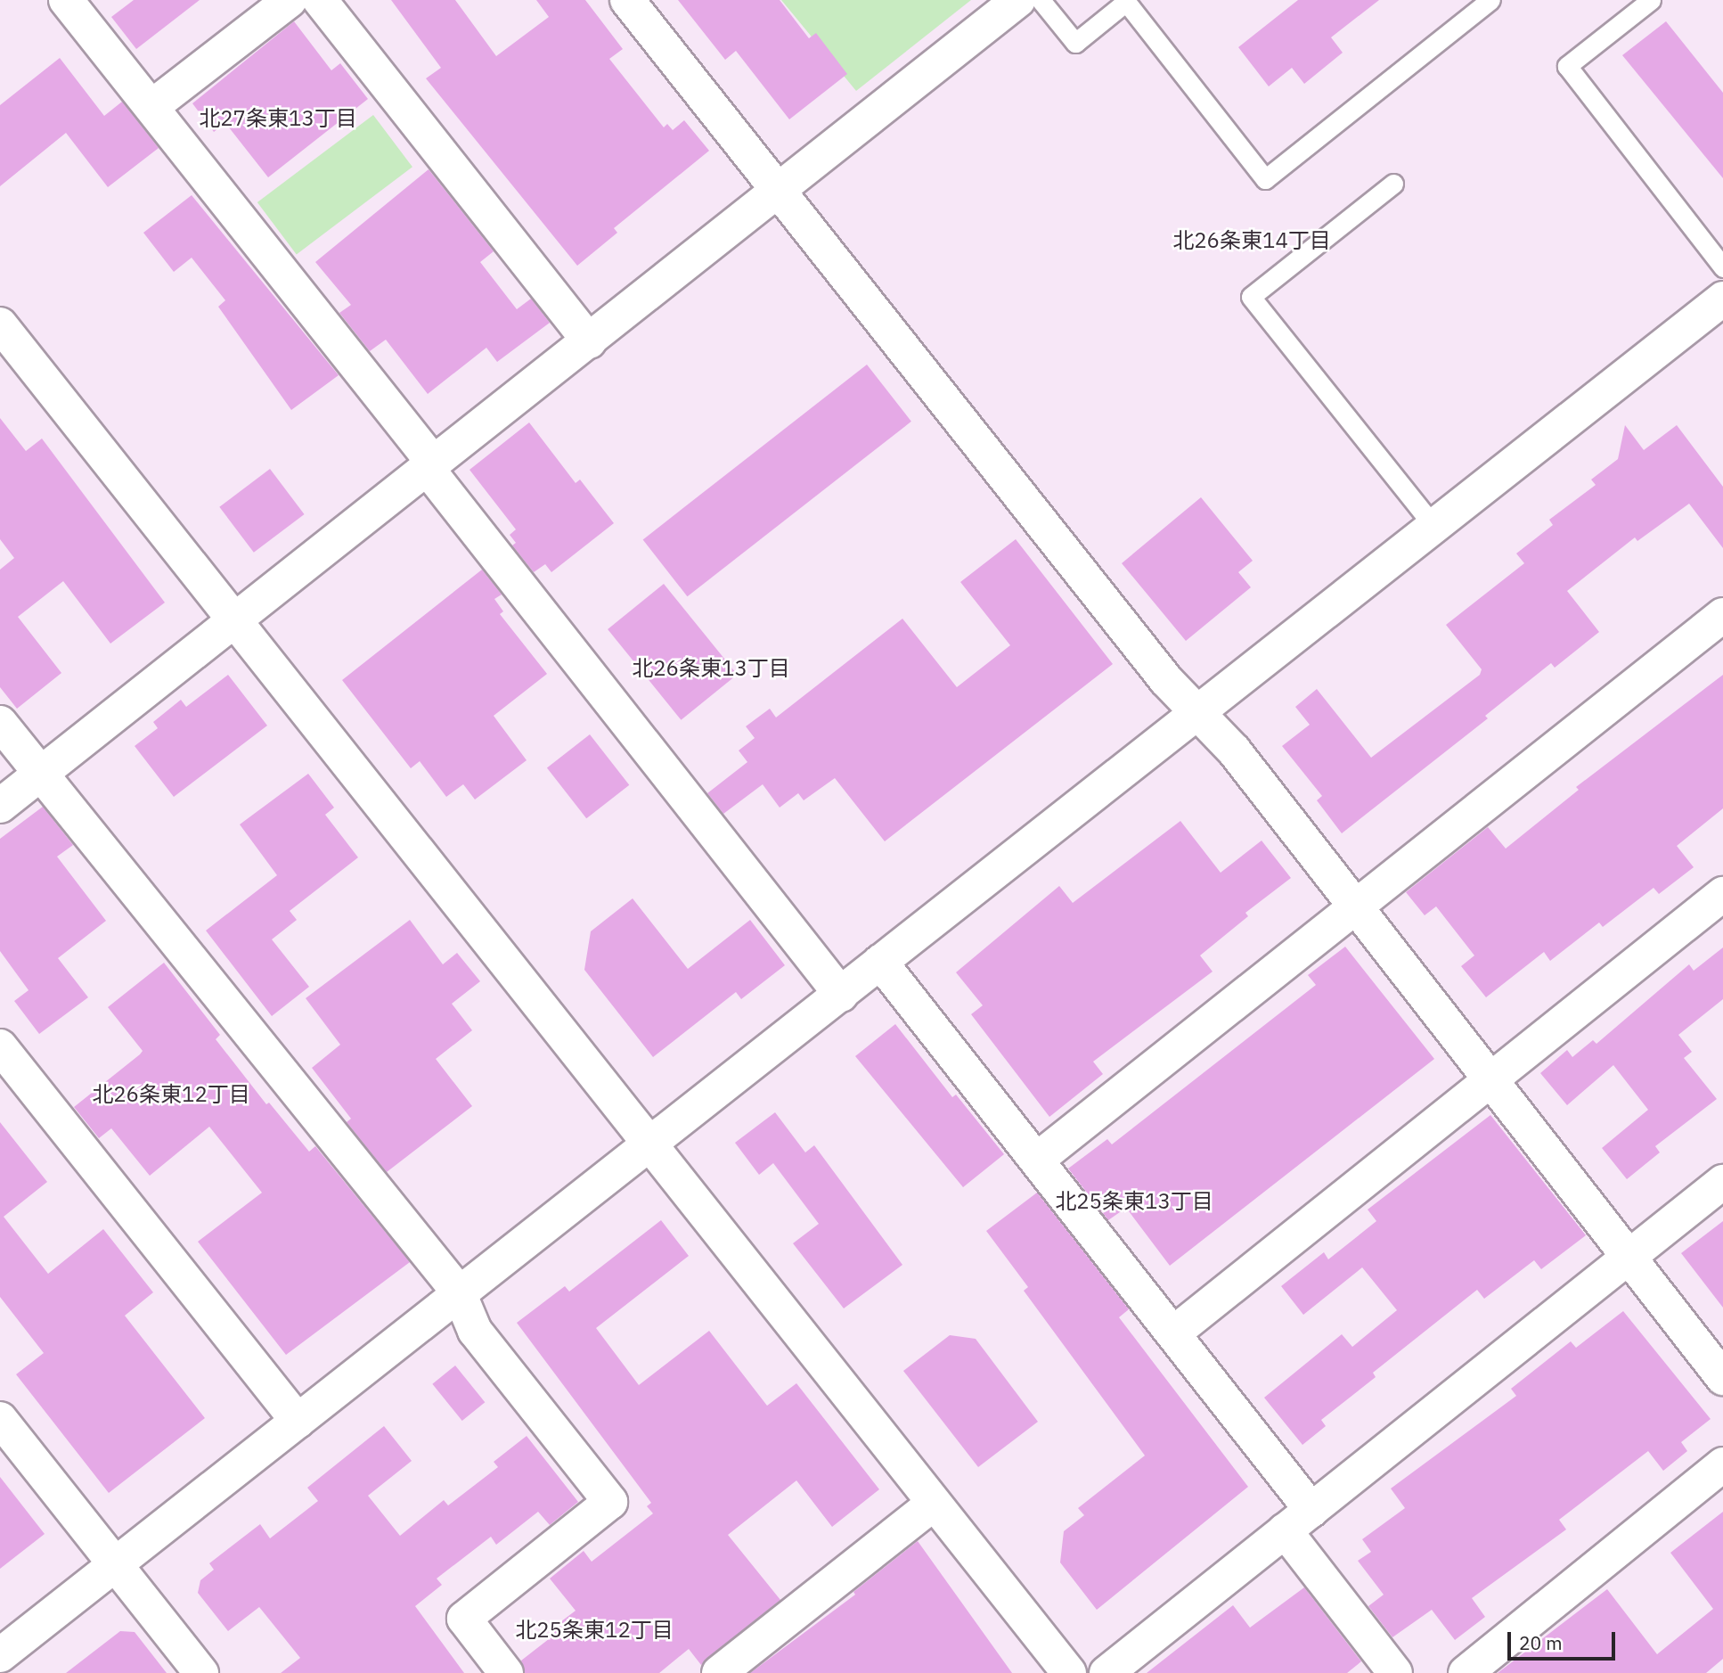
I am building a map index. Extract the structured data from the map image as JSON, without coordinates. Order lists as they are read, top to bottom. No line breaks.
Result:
{"districts":["北27条東13丁目","北26条東14丁目","北26条東13丁目","北26条東12丁目","北25条東13丁目","北25条東12丁目"],"scale_bar":"20 m"}
